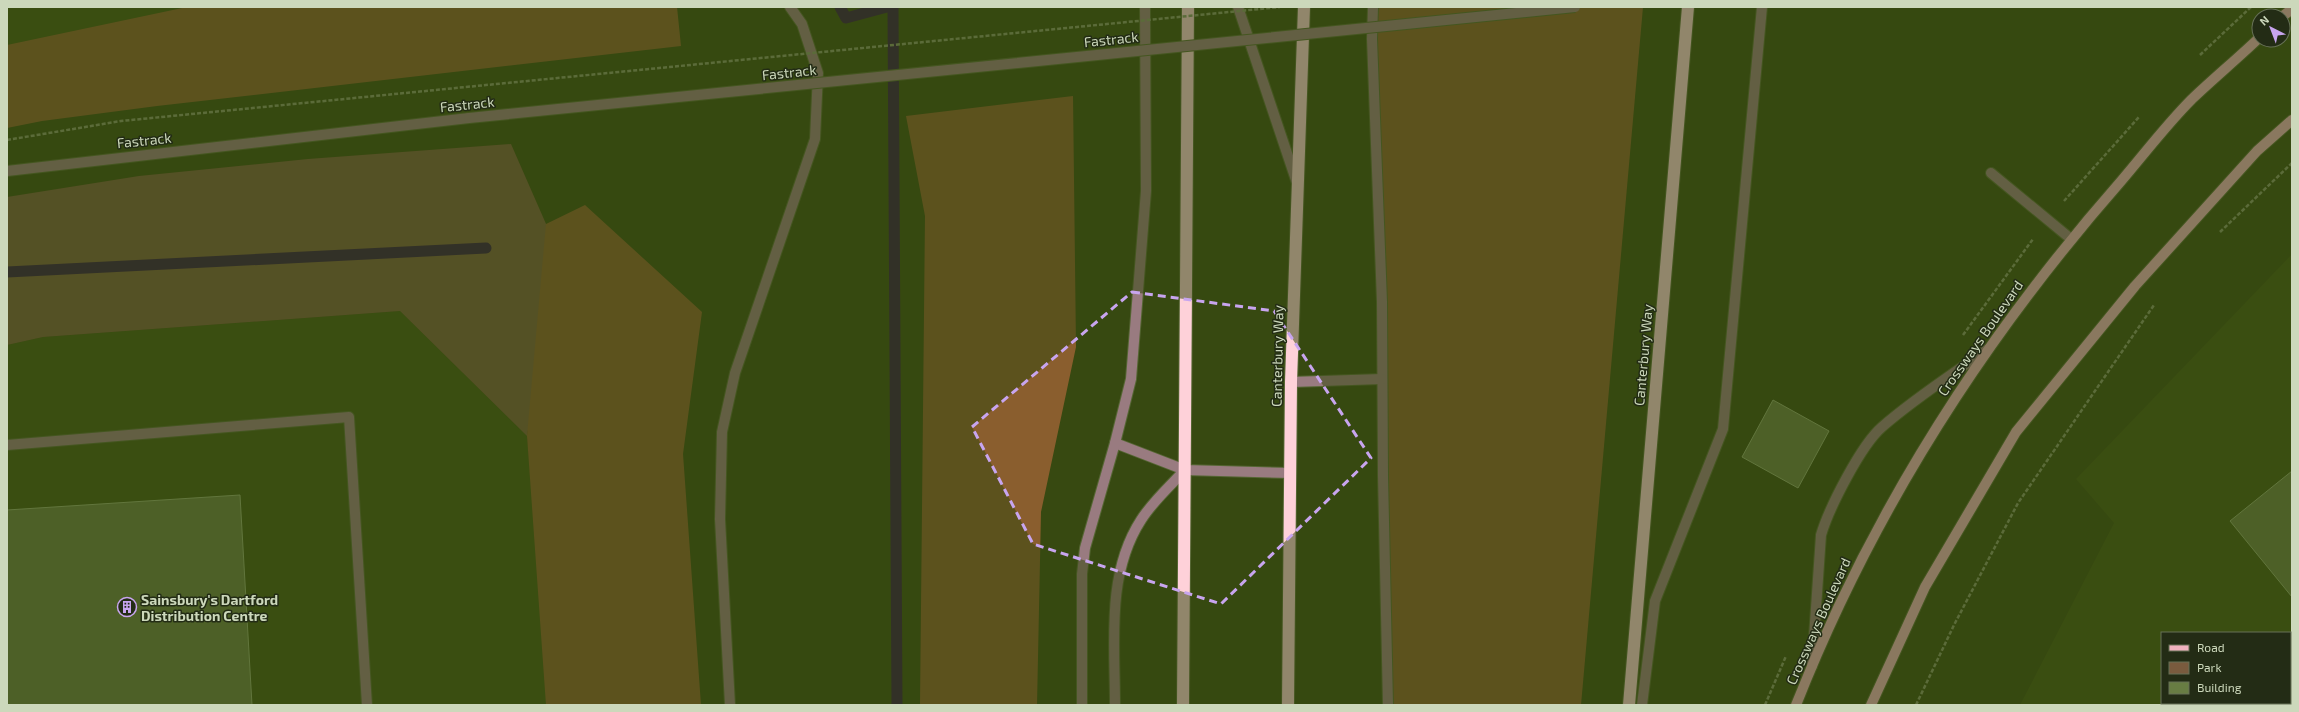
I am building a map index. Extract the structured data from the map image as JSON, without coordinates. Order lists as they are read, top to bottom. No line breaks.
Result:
{"streets":{"highway":["Canterbury Way"],"main road":["Crossways Boulevard"],"lane":["Fastrack"]},"places":{"building":["Sainsbury's Dartford Distribution Centre"]},"legend":["Road","Park","Building"],"north":"top left"}
